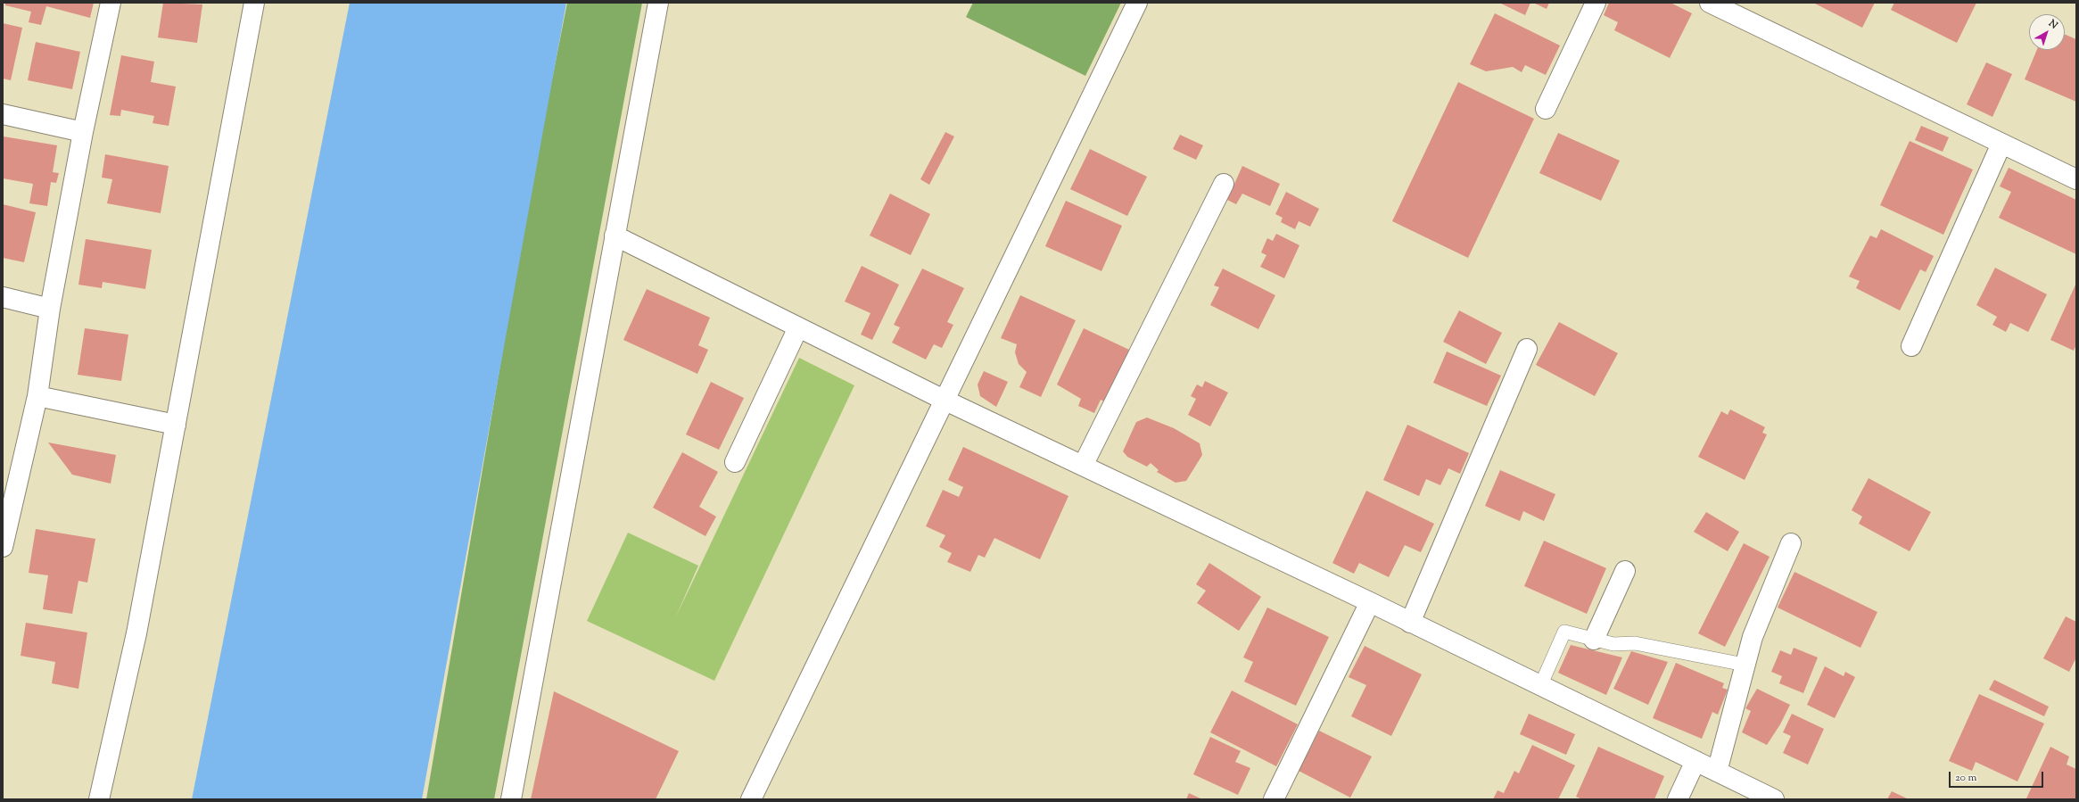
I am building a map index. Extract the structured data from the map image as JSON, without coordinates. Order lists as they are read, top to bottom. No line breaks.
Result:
{"scale_bar":"20 m","north":"top right"}
